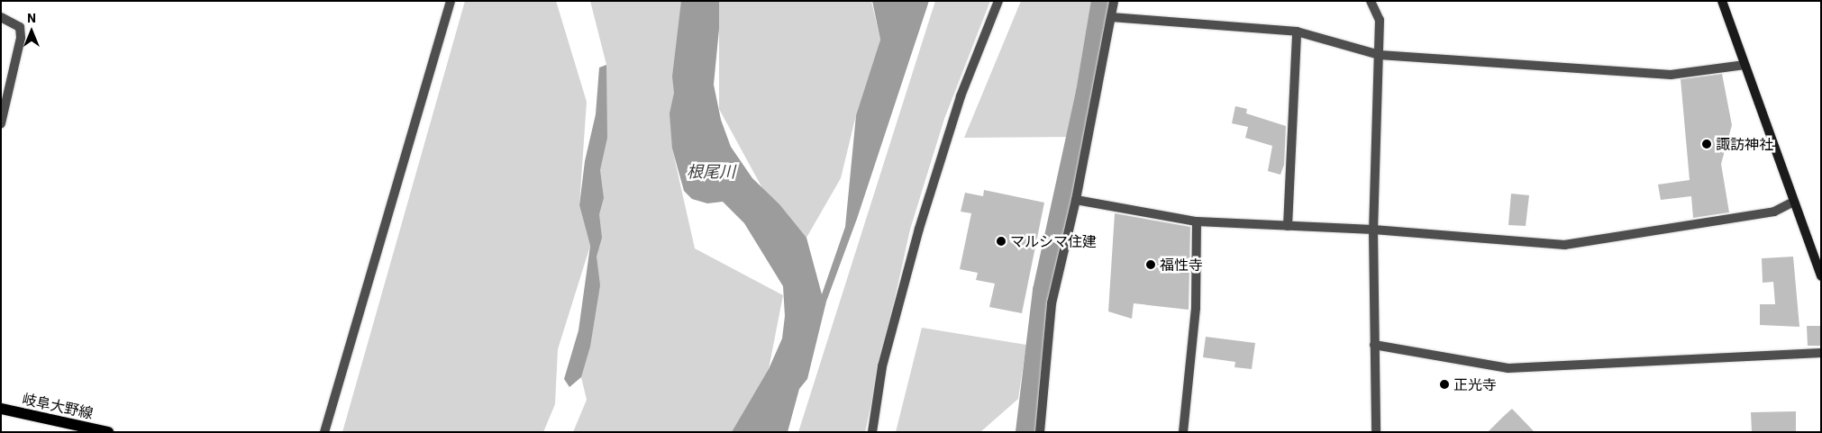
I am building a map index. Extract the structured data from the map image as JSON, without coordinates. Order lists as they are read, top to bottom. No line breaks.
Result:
{"streets":{"main road":["岐阜大野線"]},"water":["根尾川"],"places":["諏訪神社","マルシマ住建","福性寺","正光寺"],"north":"top"}
